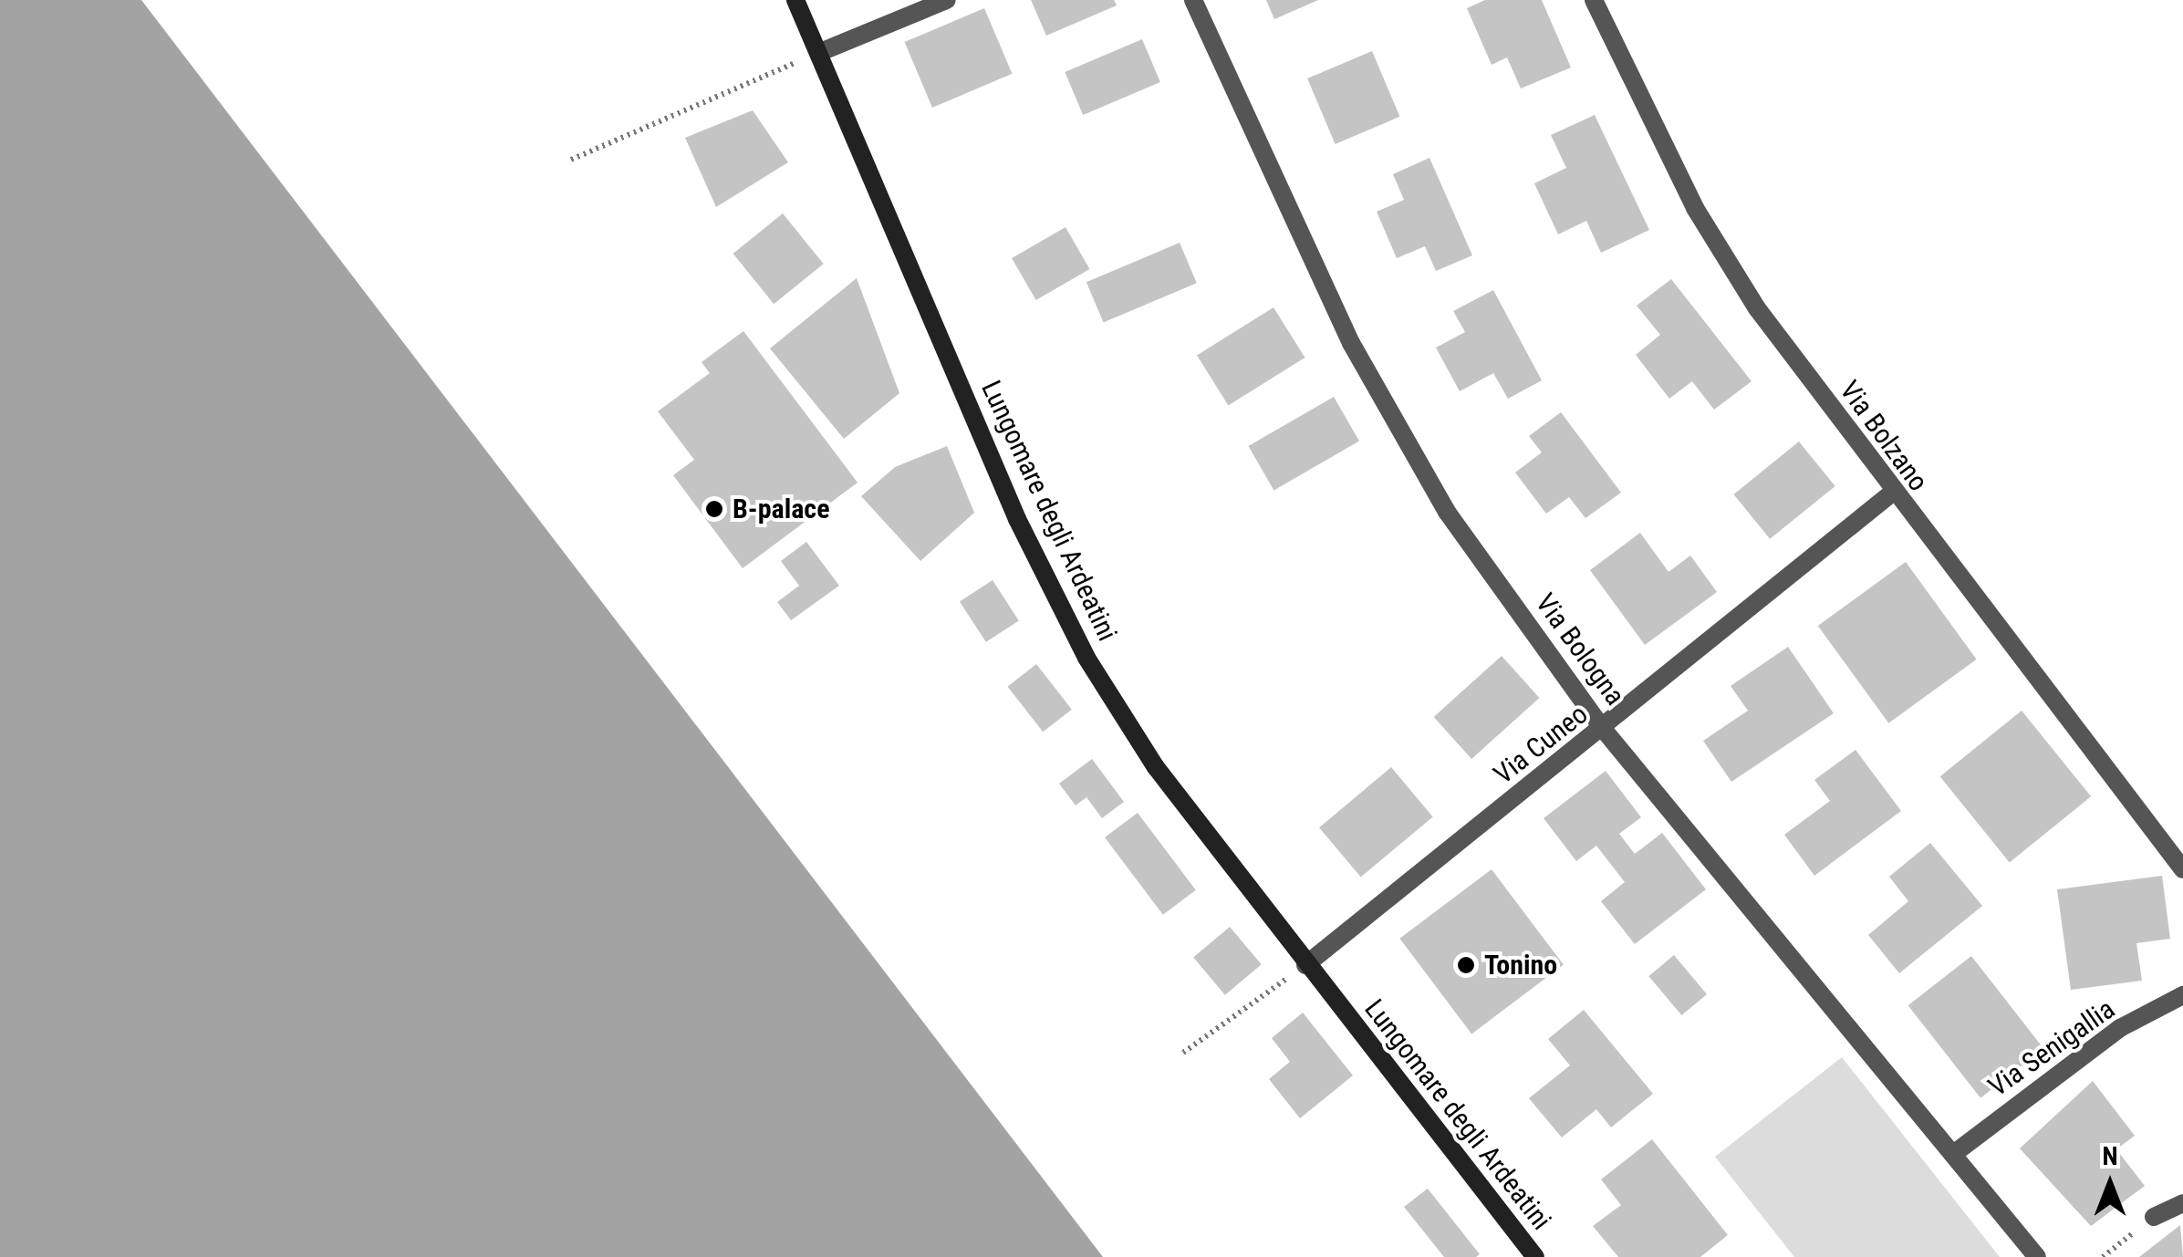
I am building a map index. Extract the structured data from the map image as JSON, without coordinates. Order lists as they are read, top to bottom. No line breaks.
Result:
{"streets":{"main road":["Lungomare degli Ardeatini"],"street":["Via Bolzano","Via Bologna","Via Cuneo","Via Senigallia"]},"crossings":[["Via Bolzano","Via Cuneo"],["Lungomare degli Ardeatini","Via Cuneo"],["Via Bologna","Via Cuneo"],["Via Bologna","Via Senigallia"]],"places":["B-palace","Tonino"],"north":"top"}
